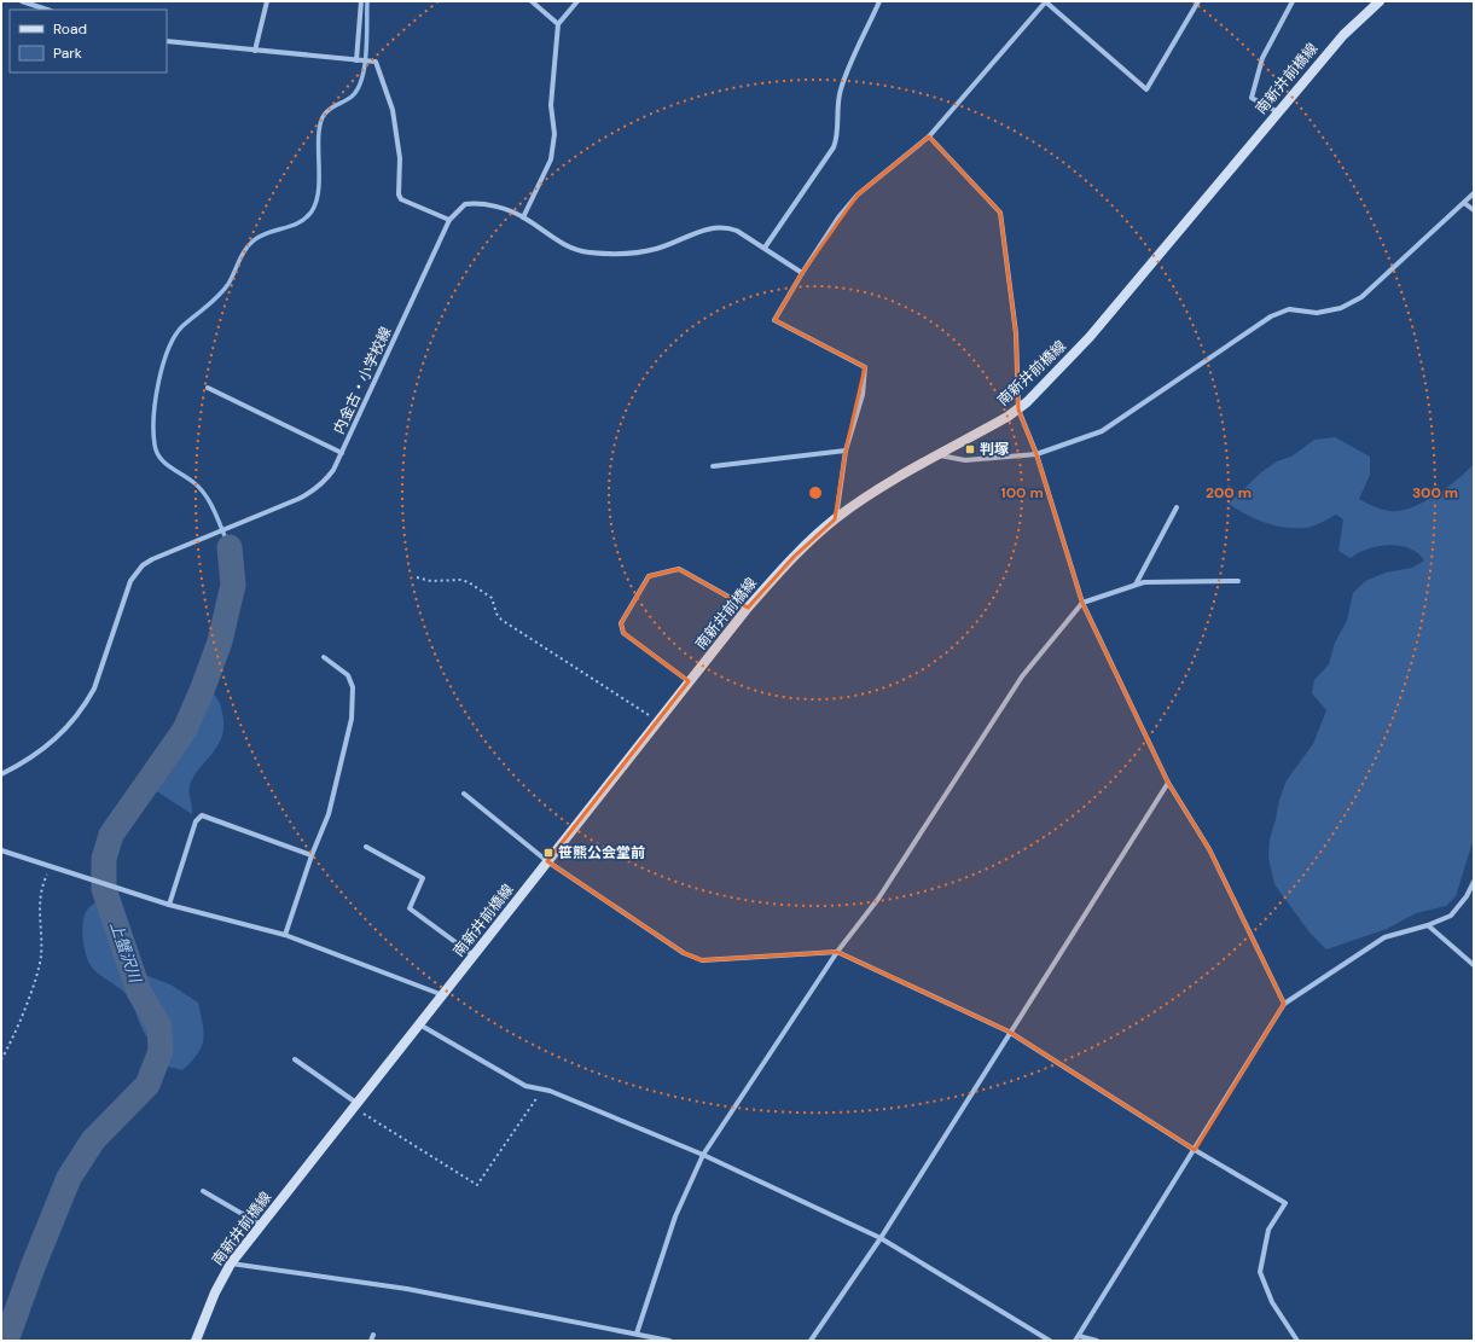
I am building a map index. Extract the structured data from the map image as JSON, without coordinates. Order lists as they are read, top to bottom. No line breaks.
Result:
{"streets":{"main road":["南新井前橋線"],"street":["内金古・小学校線"]},"water":["上蟹沢川"],"places":{"transit":["判塚","笹熊公会堂前"]},"legend":["Road","Park"],"rings":["100 m","200 m","300 m"]}
